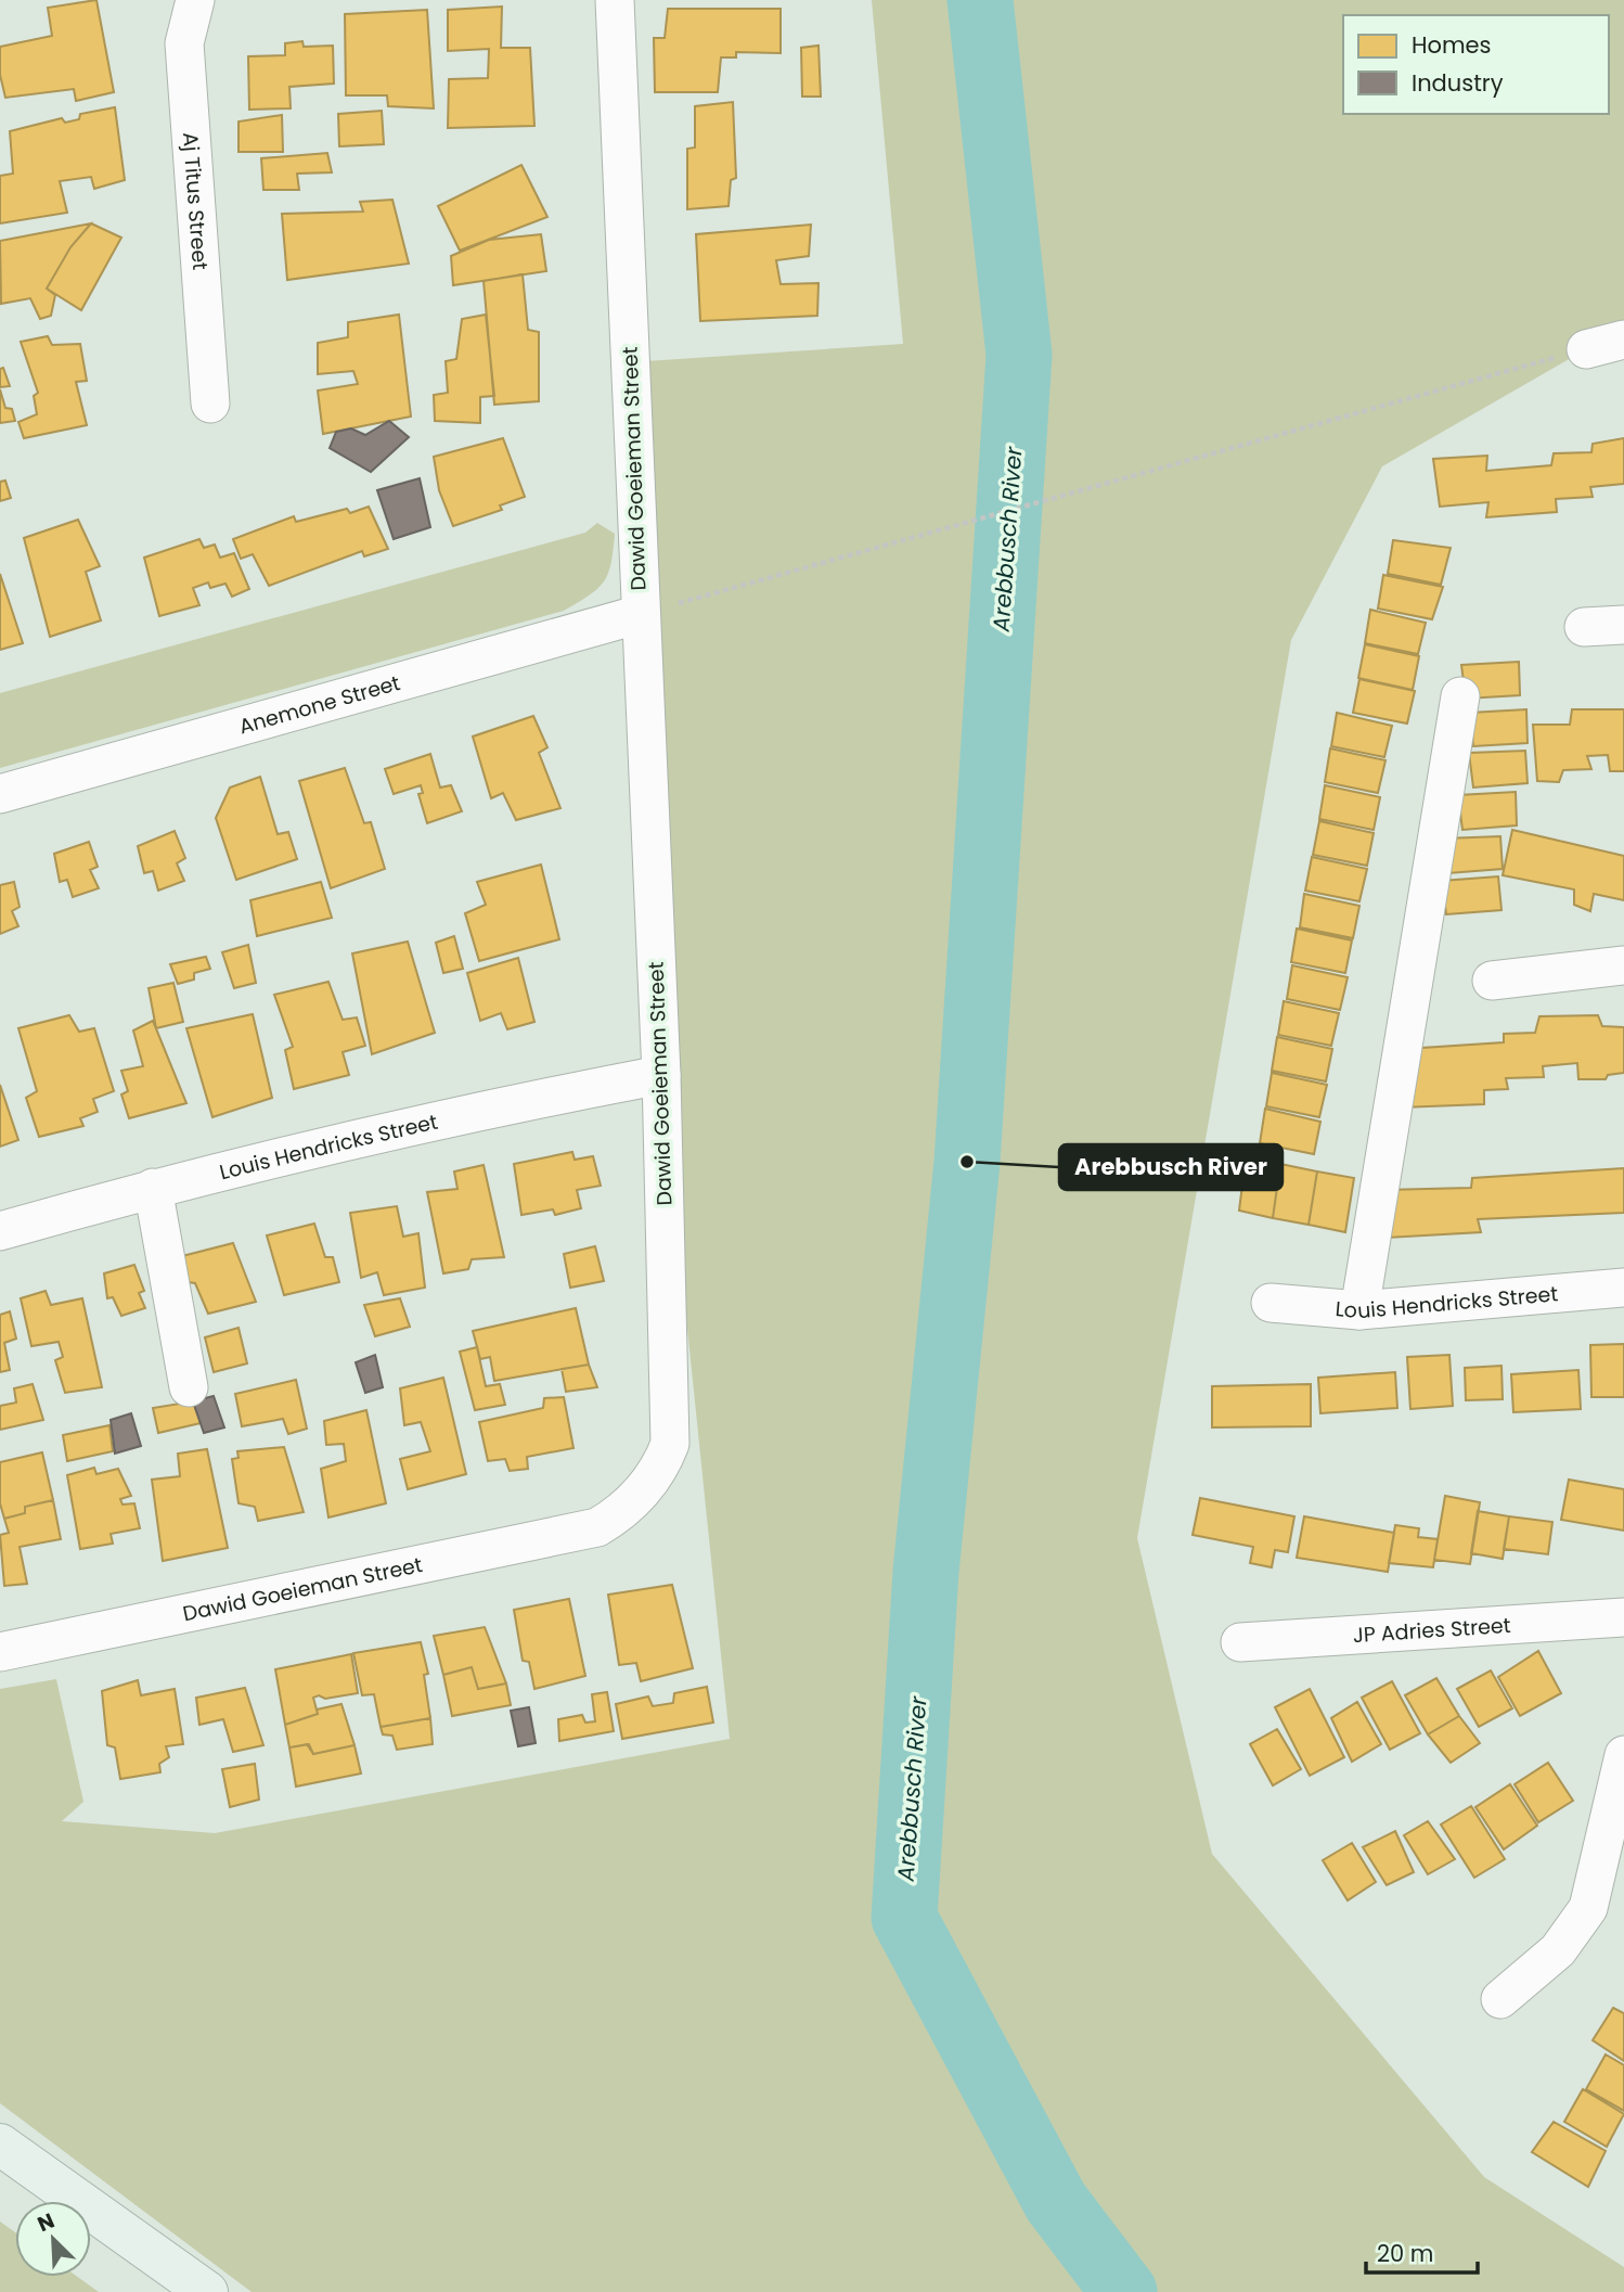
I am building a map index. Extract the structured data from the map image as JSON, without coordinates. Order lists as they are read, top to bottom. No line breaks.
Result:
{"streets":{"street":["Aj Titus Street","Dawid Goeieman Street","Anemone Street","Louis Hendricks Street","JP Adries Street"]},"crossings":[["Dawid Goeieman Street","Anemone Street"],["Dawid Goeieman Street","Louis Hendricks Street"]],"water":["Arebbusch River"],"places":["Arebbusch River"],"legend":["Homes","Industry"],"scale_bar":"20 m","north":"top left"}
